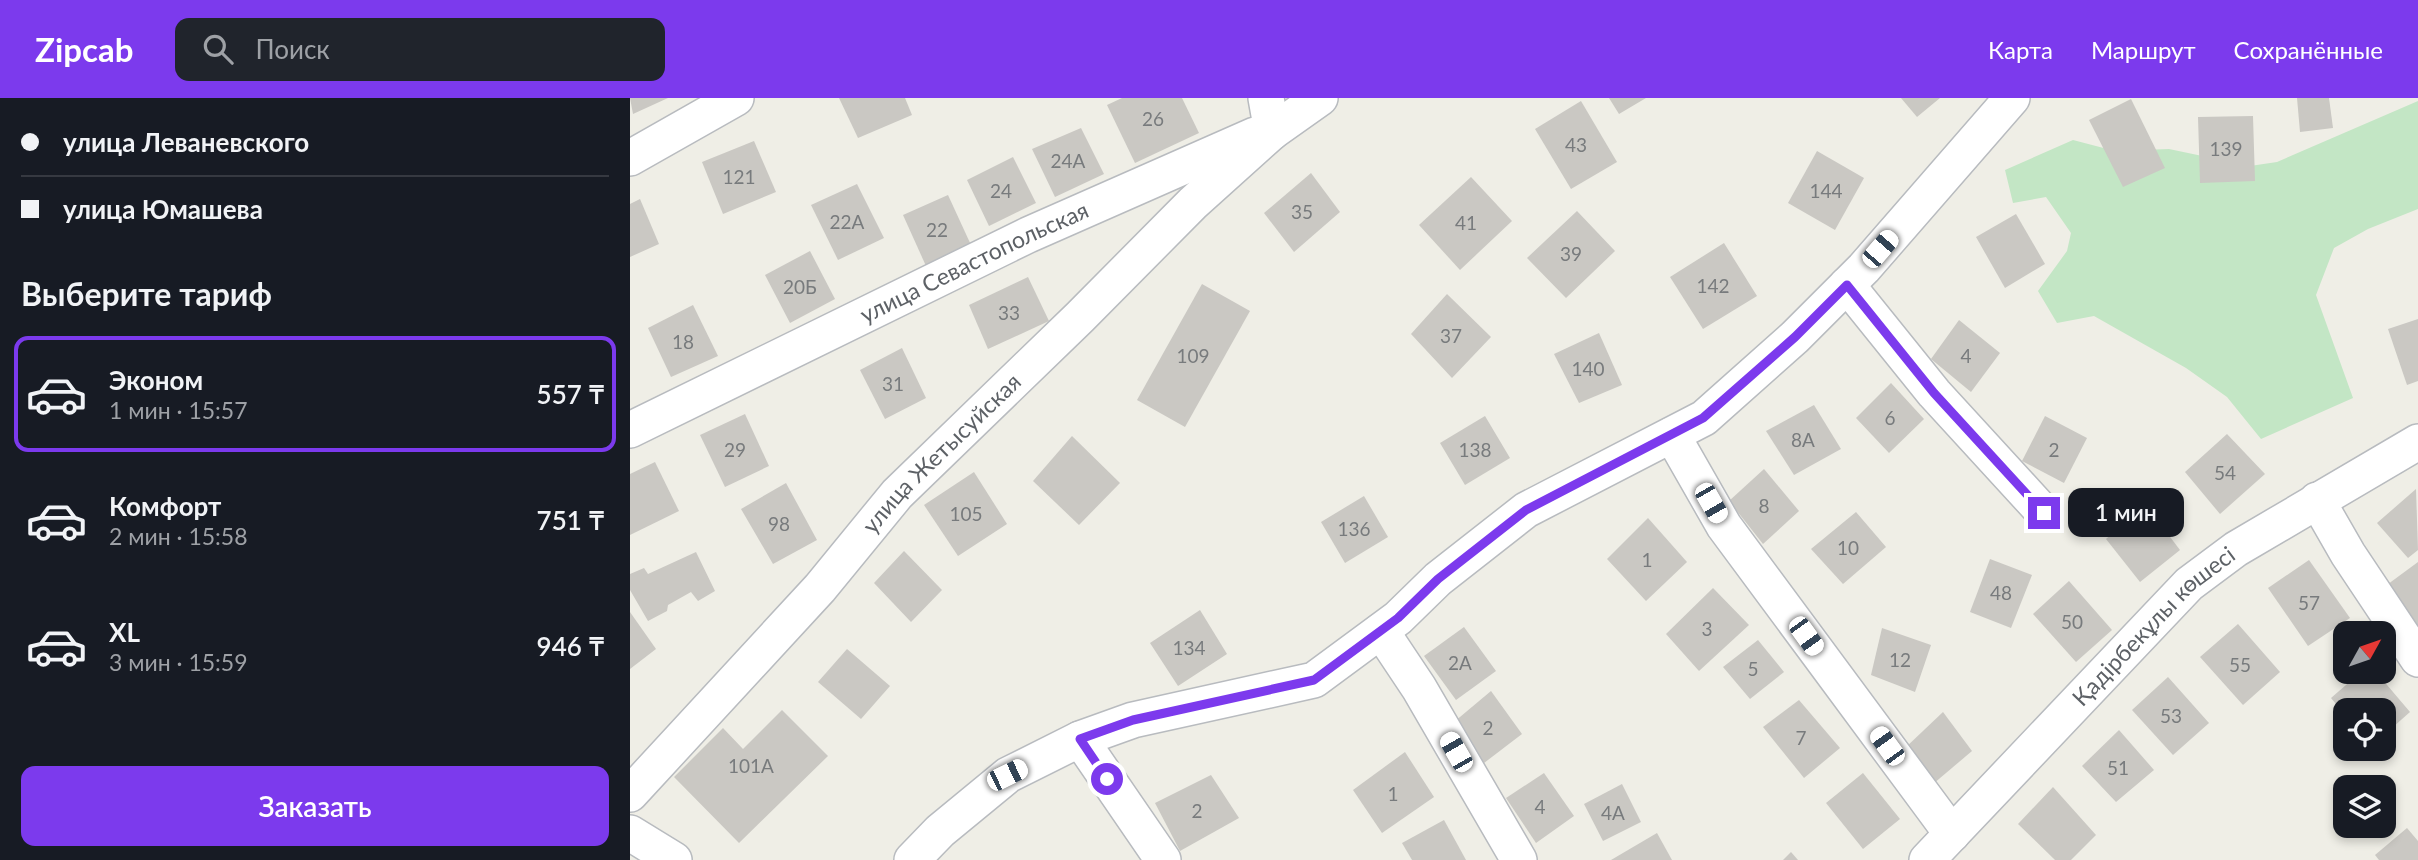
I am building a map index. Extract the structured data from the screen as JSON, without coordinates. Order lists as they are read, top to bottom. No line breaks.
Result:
{"streets":{"street":["улица Севастопольская","улица Жетысуйская","Қадірбекұлы көшесі"]},"crossings":[["улица Севастопольская","улица Жетысуйская"]],"house_numbers":["26","43","139","24А","121","24","144","35","22А","41","22","39","142","20Б","33","37","18","109","4","140","31","6","8А","29","138","2","54","8","105","98","136","10","1","48","57","50","3","134","12","2А","55","5","53","2","7","101А","51","1","4","2","4А"],"north":"top right","page":{"header":"Zipcab","search":"Поиск","nav":["Карта","Маршрут","Сохранённые"],"banner":["улица Леваневского","улица Юмашева"],"heading":"Выберите тариф","list":[{"name":"Эконом","note":"1 мин · 15:57","value":"557 ₸"},{"name":"Комфорт","note":"2 мин · 15:58","value":"751 ₸"},{"name":"XL","note":"3 мин · 15:59","value":"946 ₸"}],"bubble":"1 мин","buttons":"Заказать"}}
